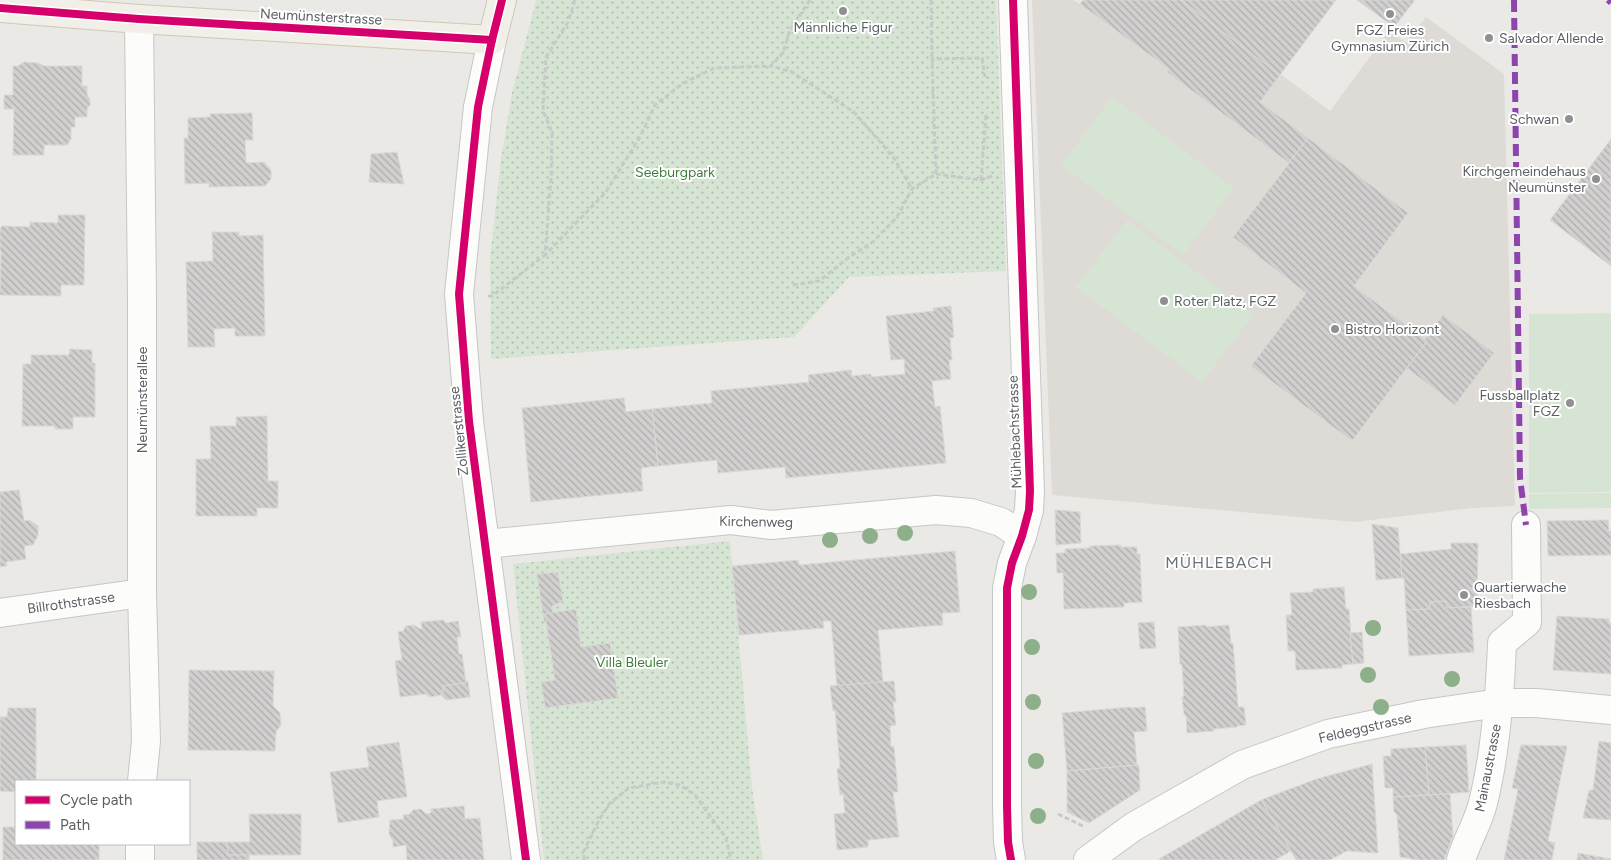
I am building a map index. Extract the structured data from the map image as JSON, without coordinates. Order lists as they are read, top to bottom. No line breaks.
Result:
{"streets":{"main road":["Neumünsterstrasse","Zollikerstrasse"],"street":["Neumünsterallee","Mühlebachstrasse","Kirchenweg","Billrothstrasse","Feldeggstrasse","Mainaustrasse"]},"crossings":[["Neumünsterstrasse","Neumünsterallee"],["Neumünsterstrasse","Zollikerstrasse"],["Neumünsterallee","Billrothstrasse"],["Zollikerstrasse","Kirchenweg"],["Mühlebachstrasse","Kirchenweg"],["Feldeggstrasse","Mainaustrasse"]],"districts":["MÜHLEBACH"],"parks":["Seeburgpark","Villa Bleuler"],"places":["Männliche Figur","FGZ Freies Gymnasium Zürich","Salvador Allende","Schwan","Kirchgemeindehaus Neumünster","Roter Platz, FGZ","Bistro Horizont","Fussballplatz FGZ","Quartierwache Riesbach"],"legend":["Cycle path","Path"]}
